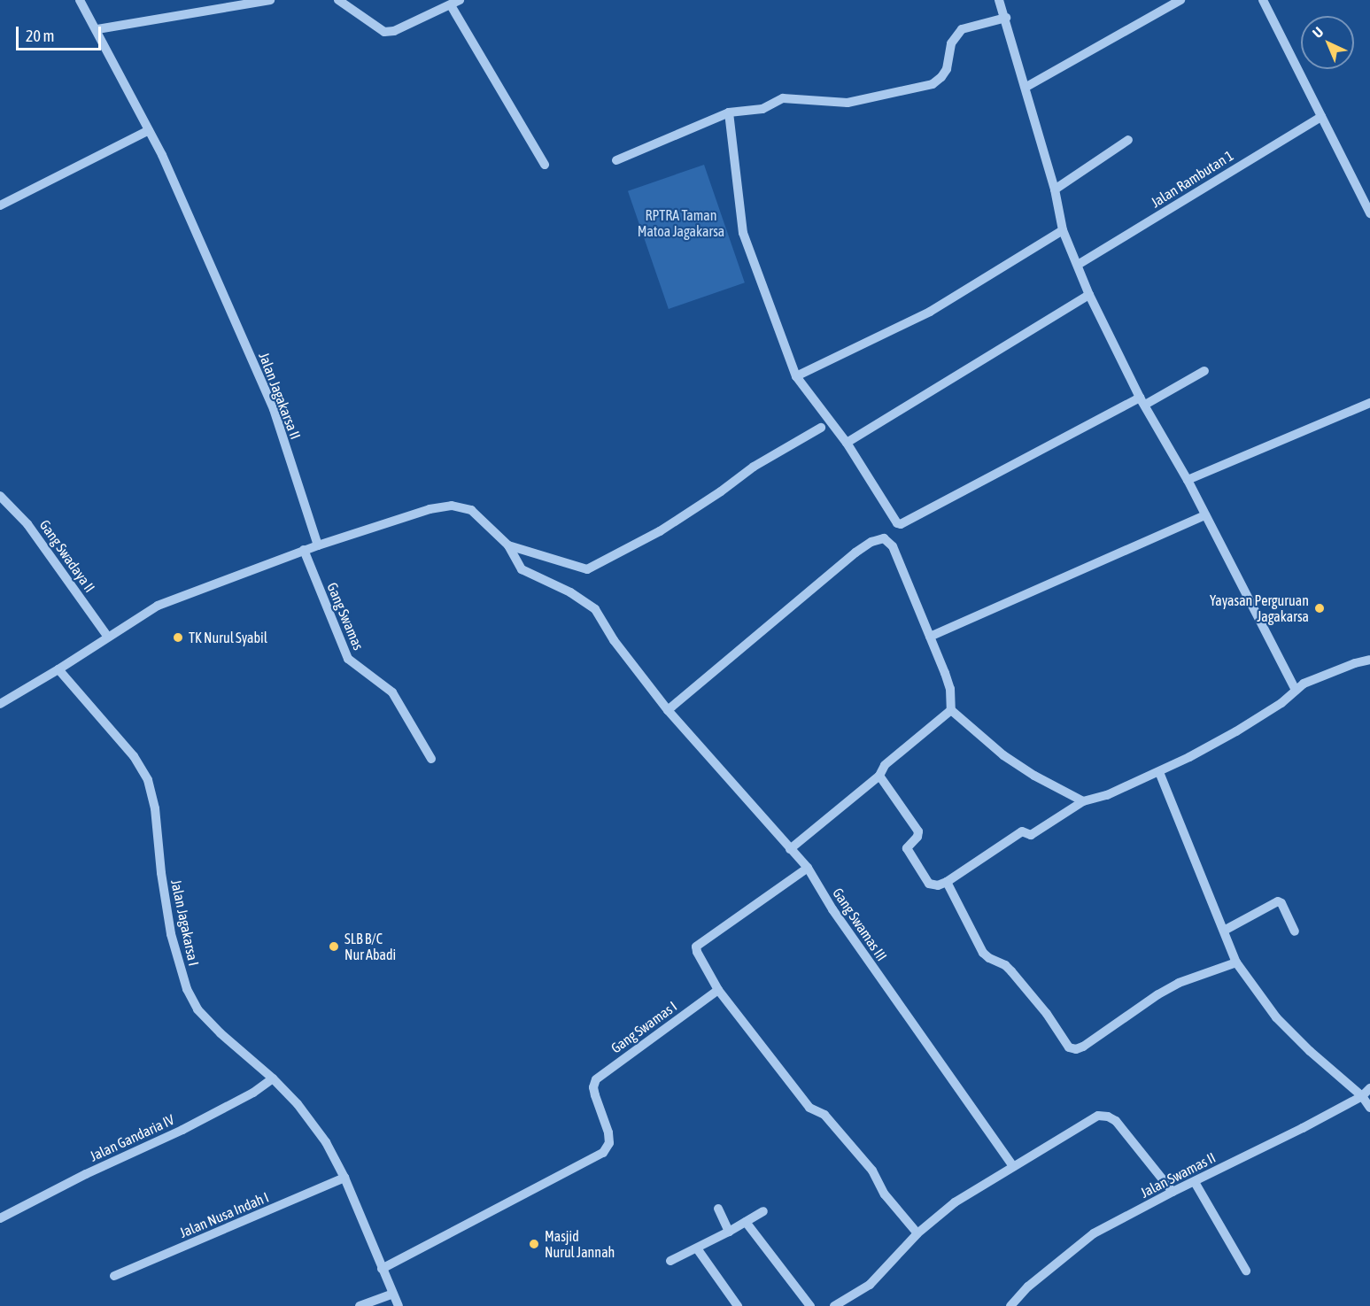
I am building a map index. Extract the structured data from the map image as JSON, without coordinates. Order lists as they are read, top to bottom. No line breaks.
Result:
{"streets":{"street":["Jalan Rambutan 1","Jalan Jagakarsa II","Gang Swadaya II","Gang Swamas","Jalan Jagakarsa I","Gang Swamas III","Gang Swamas I","Jalan Gandaria IV","Jalan Swamas II","Jalan Nusa Indah I"]},"crossings":[["Jalan Jagakarsa I","Gang Swamas I"],["Jalan Jagakarsa I","Jalan Gandaria IV"],["Jalan Jagakarsa I","Jalan Nusa Indah I"]],"parks":["RPTRA Taman Matoa Jagakarsa"],"places":["Yayasan Perguruan Jagakarsa","TK Nurul Syabil","SLB B/C Nur Abadi","Masjid Nurul Jannah"],"scale_bar":"20 m","north":"top left"}
